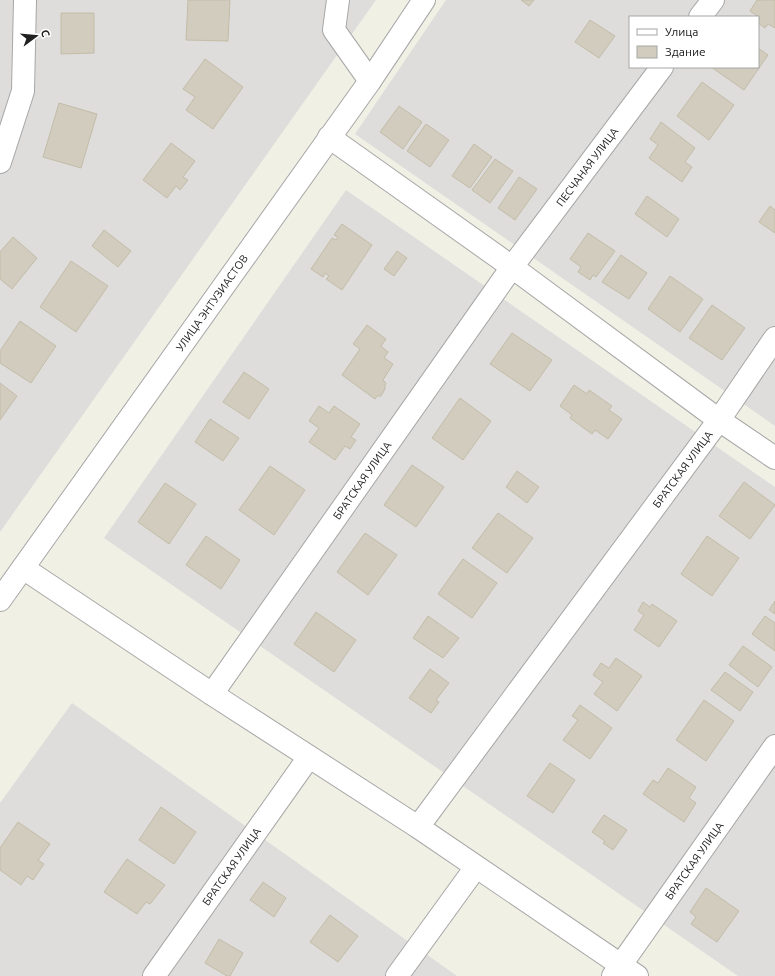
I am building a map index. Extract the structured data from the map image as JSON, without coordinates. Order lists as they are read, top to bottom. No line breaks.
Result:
{"streets":{"street":["ПЕСЧАНАЯ УЛИЦА","УЛИЦА ЭНТУЗИАСТОВ","БРАТСКАЯ УЛИЦА"]},"crossings":[["ПЕСЧАНАЯ УЛИЦА","БРАТСКАЯ УЛИЦА"]],"legend":["Улица","Здание"],"north":"right"}
